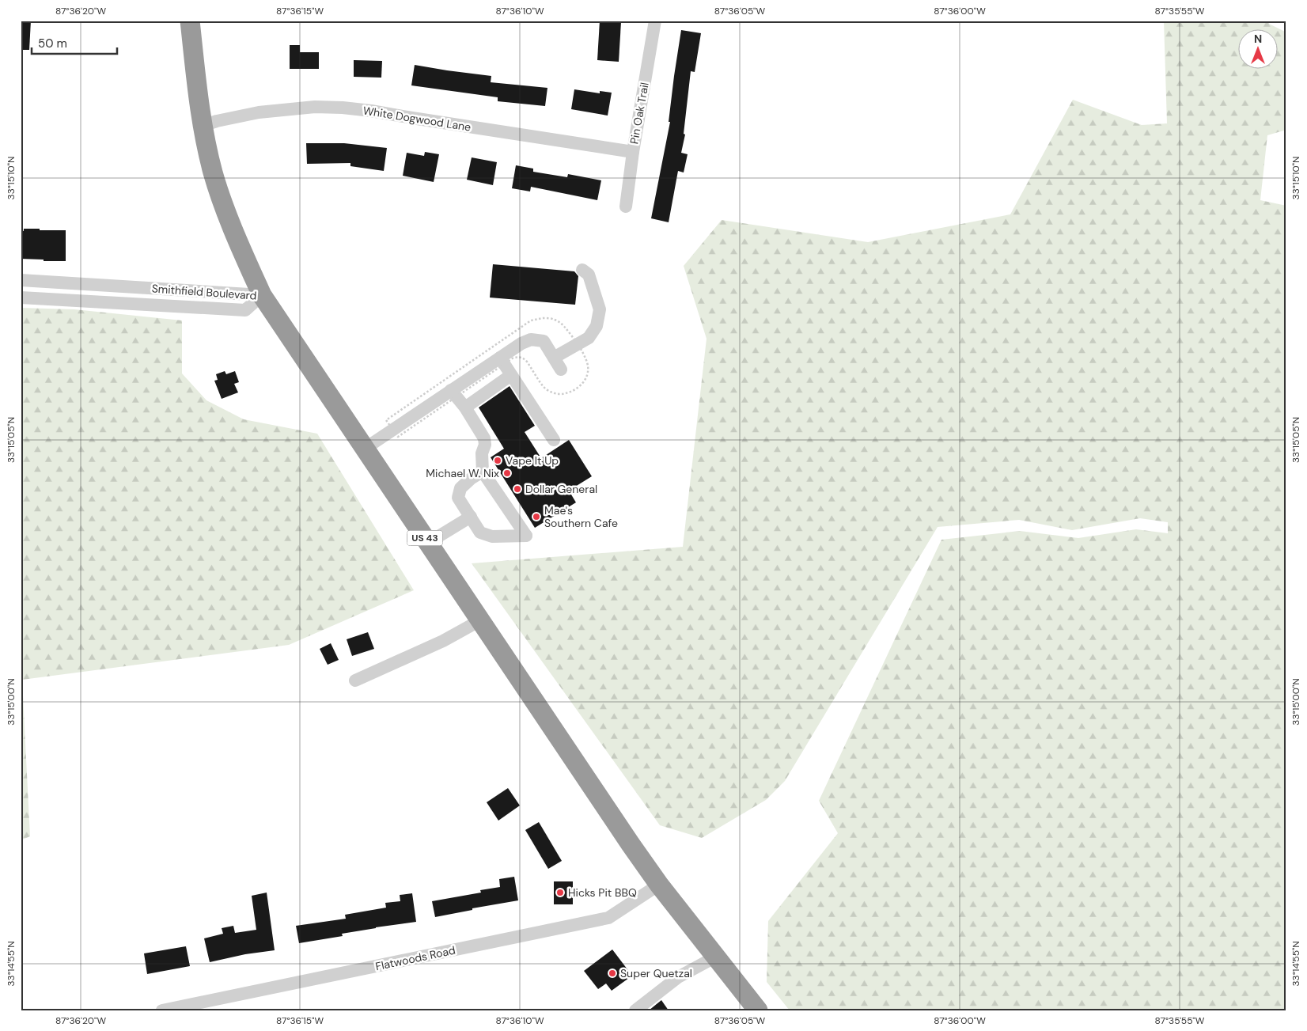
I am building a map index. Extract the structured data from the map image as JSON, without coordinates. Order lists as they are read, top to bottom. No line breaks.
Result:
{"streets":{"highway":["US 43"],"street":["Pin Oak Trail","White Dogwood Lane","Smithfield Boulevard","Flatwoods Road"]},"crossings":[["Pin Oak Trail","White Dogwood Lane"],["White Dogwood Lane","US 43"],["Smithfield Boulevard","US 43"],["US 43","Flatwoods Road"]],"places":["Vape It Up","Michael W. Nix","Dollar General","Mae's Southern Cafe","Hicks Pit BBQ","Super Quetzal"],"scale_bar":"50 m","north":"top","coordinates":["87°36'20\"W","87°36'15\"W","87°36'10\"W","87°36'05\"W","87°36'00\"W","87°35'55\"W","33°15'10\"N","33°15'05\"N","33°15'00\"N","33°14'55\"N"]}
